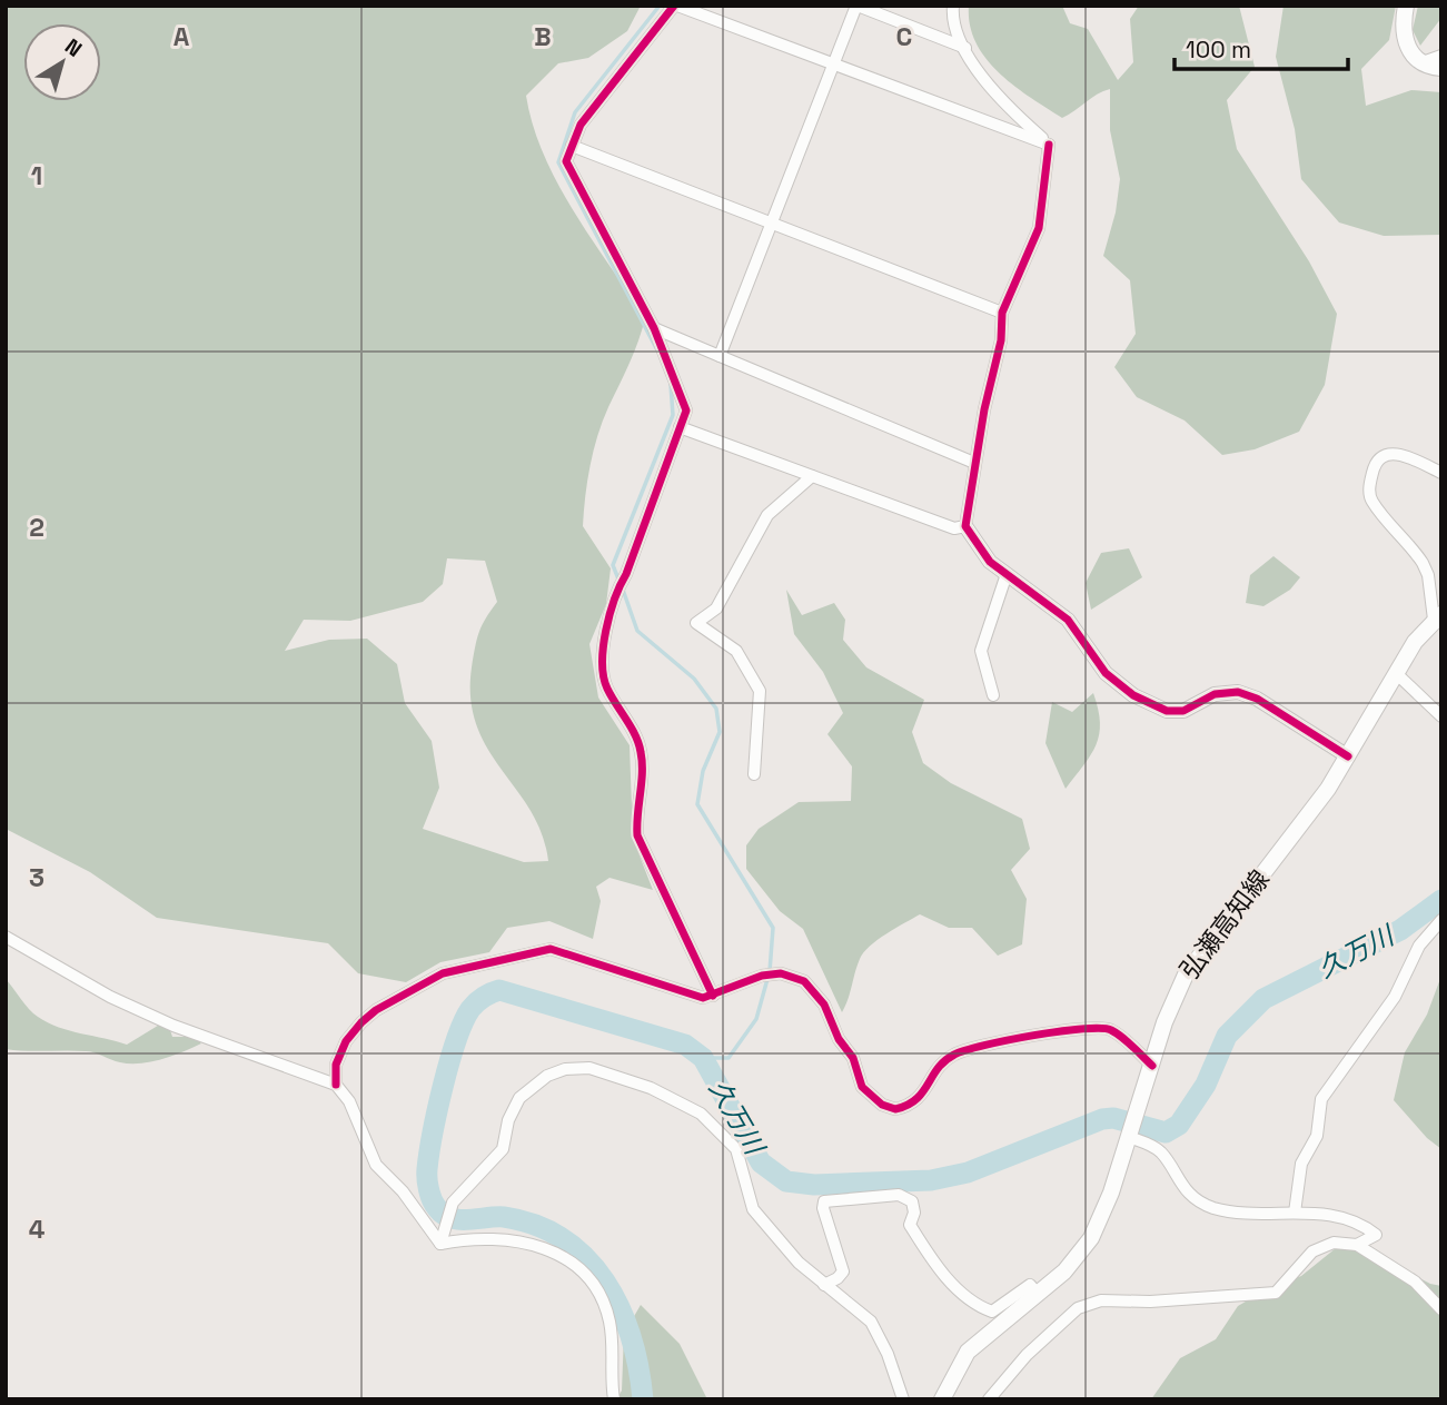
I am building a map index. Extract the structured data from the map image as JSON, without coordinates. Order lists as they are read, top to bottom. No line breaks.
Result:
{"streets":{"main road":["弘瀬高知線"]},"water":["久万川"],"scale_bar":"100 m","north":"top right","grid":{"columns":["A","B","C"],"rows":["1","2","3","4"]}}
